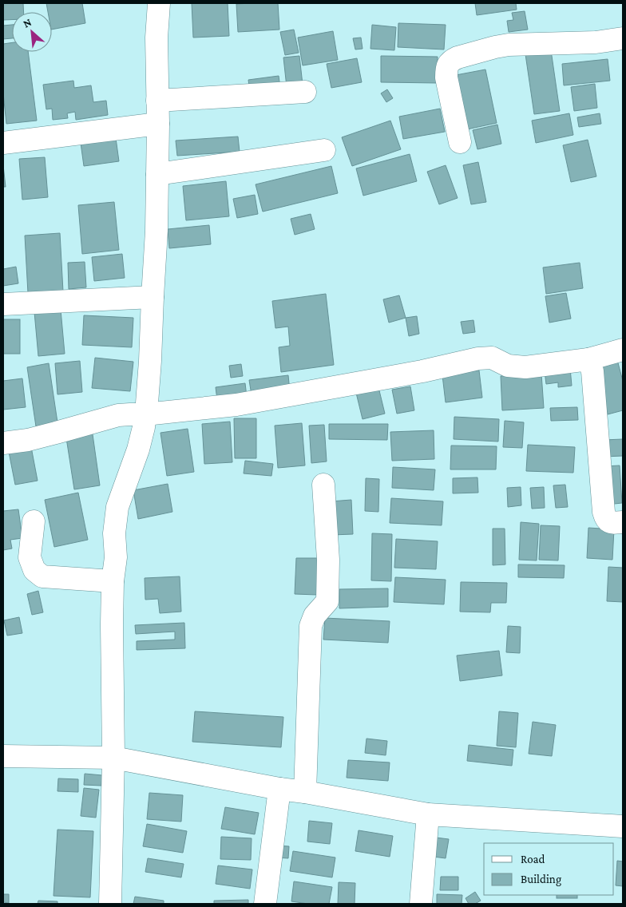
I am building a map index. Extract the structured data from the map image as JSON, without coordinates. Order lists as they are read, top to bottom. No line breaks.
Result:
{"legend":["Road","Building"],"north":"top left"}
